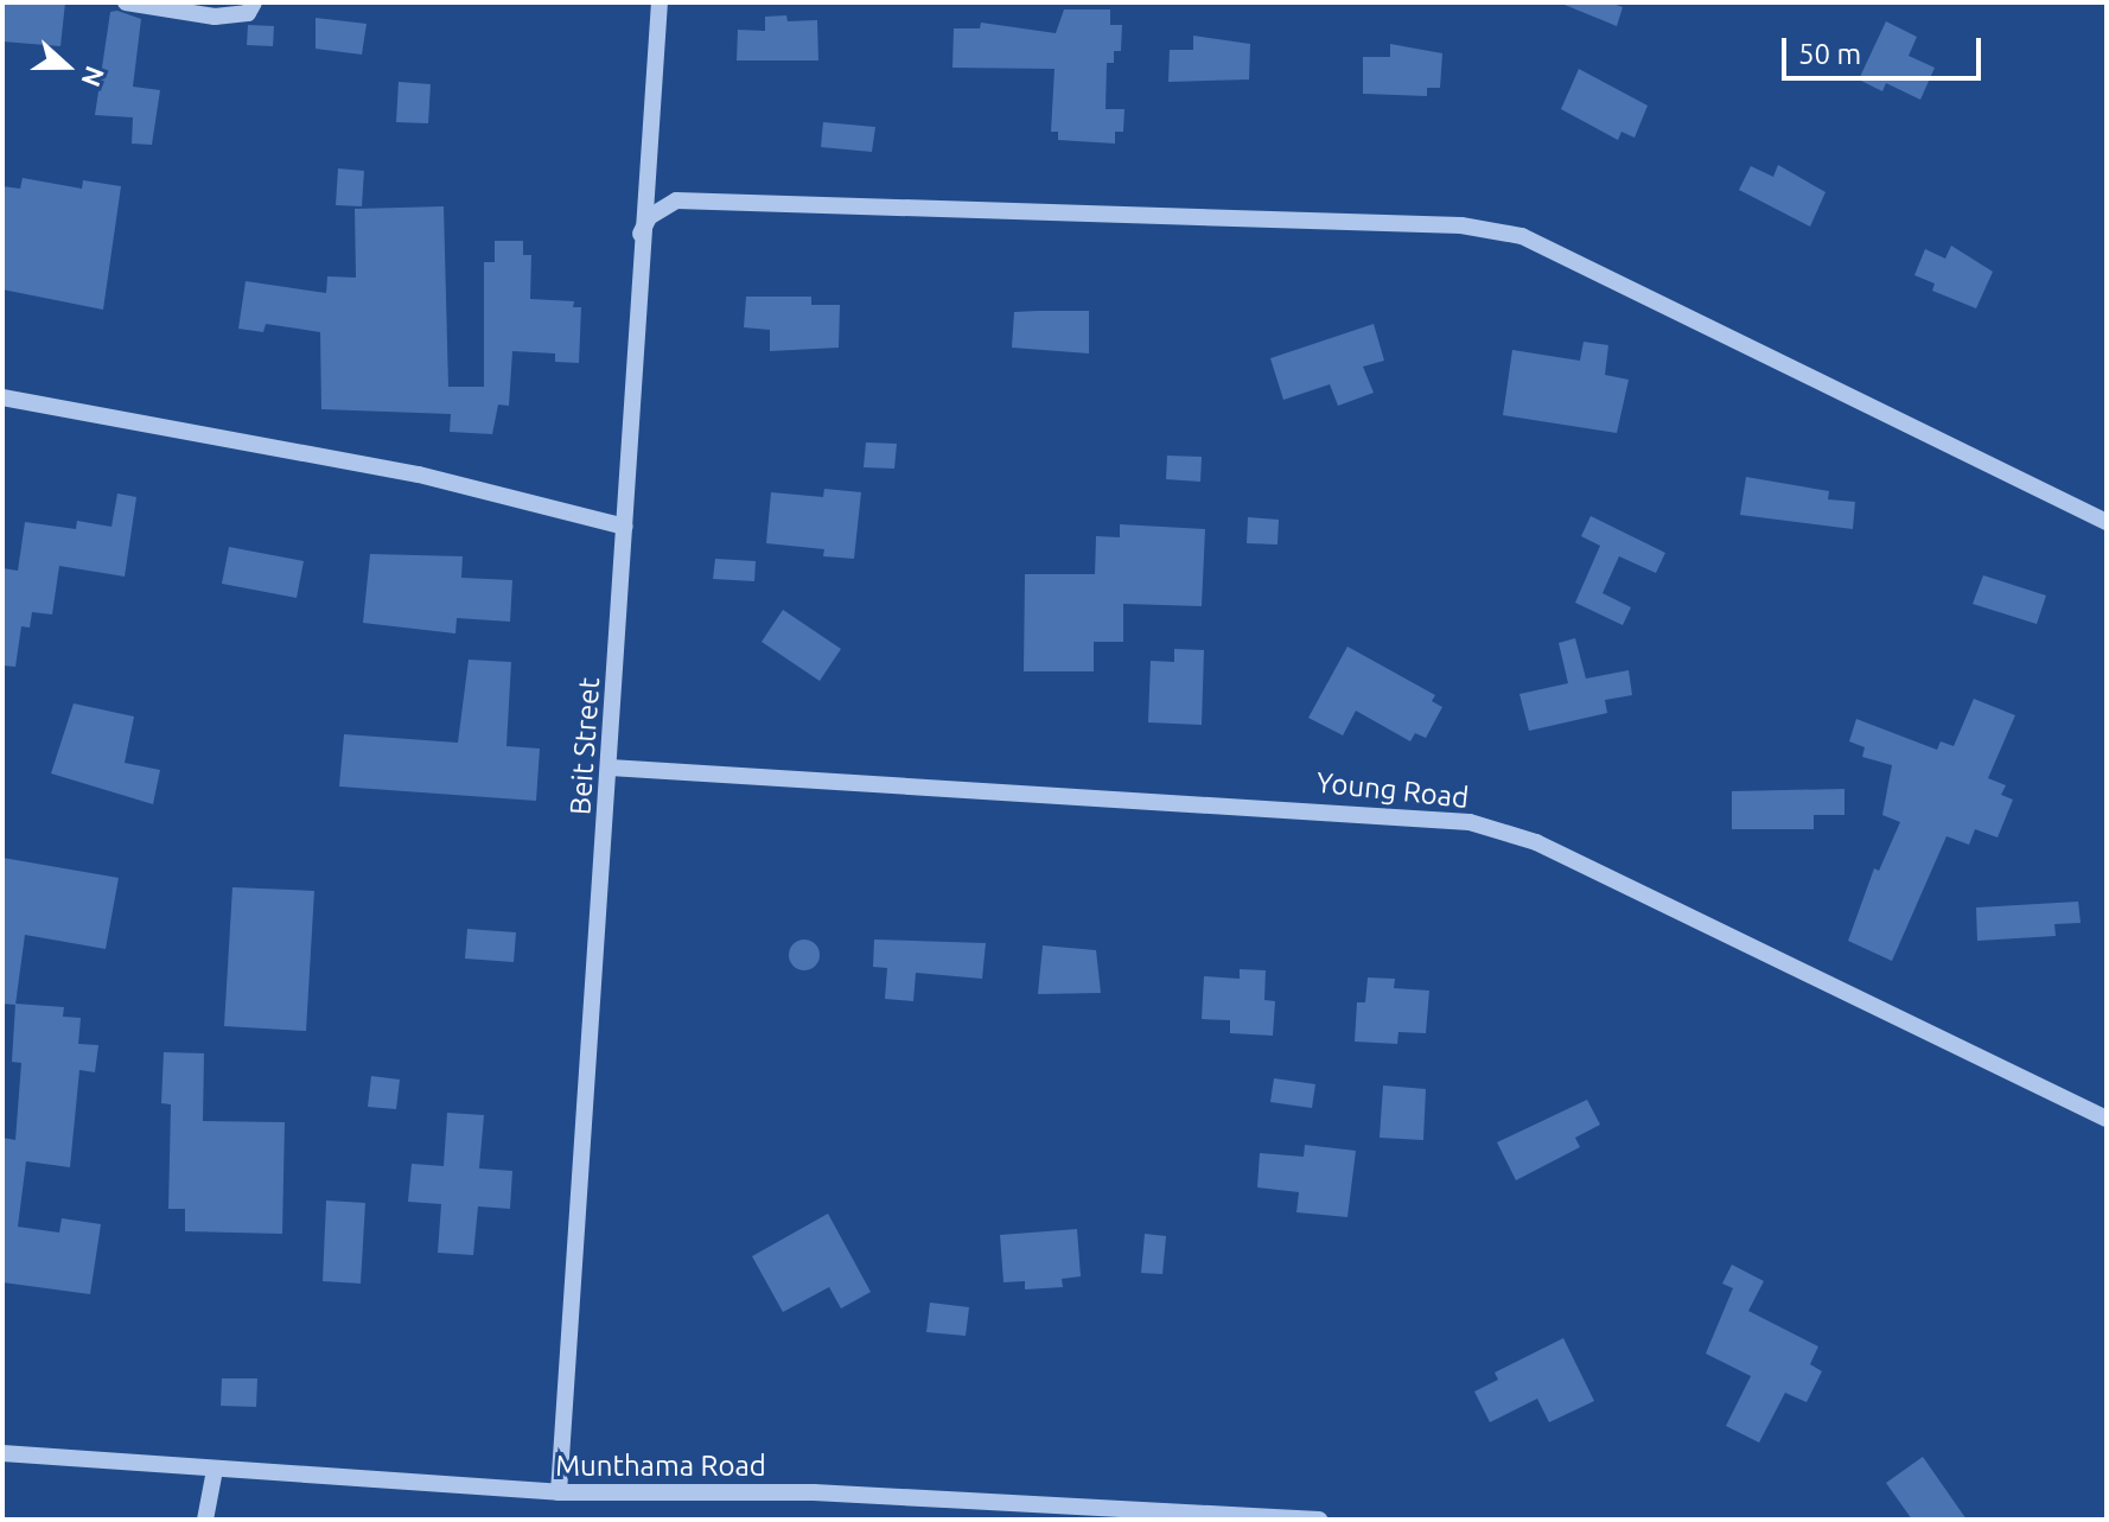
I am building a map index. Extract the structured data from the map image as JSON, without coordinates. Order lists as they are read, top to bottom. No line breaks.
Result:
{"streets":{"street":["Beit Street","Young Road","Munthama Road"]},"crossings":[["Beit Street","Young Road"],["Beit Street","Munthama Road"]],"scale_bar":"50 m","north":"right"}
